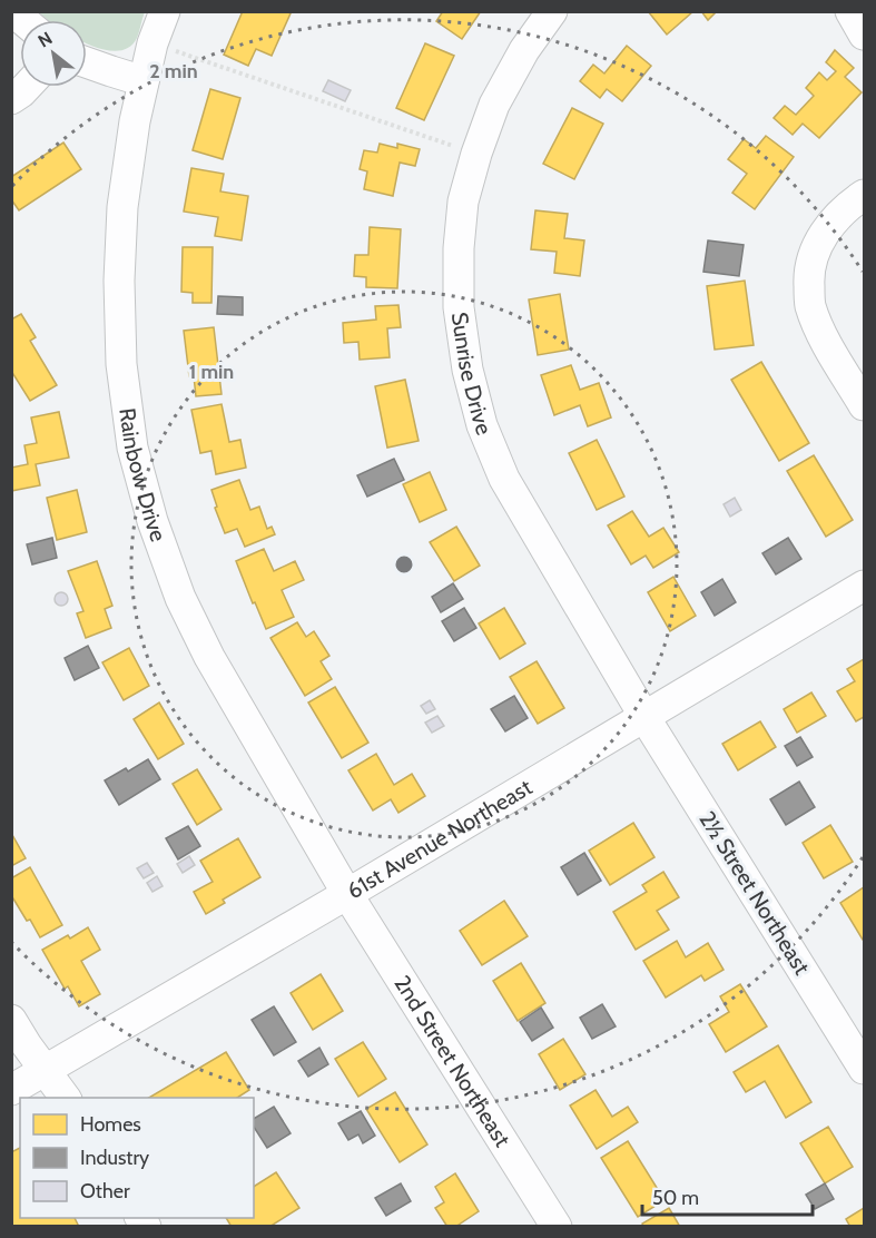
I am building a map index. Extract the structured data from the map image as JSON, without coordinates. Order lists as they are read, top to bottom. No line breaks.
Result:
{"streets":{"street":["Sunrise Drive","Rainbow Drive","61st Avenue Northeast","2½ Street Northeast","2nd Street Northeast"]},"crossings":[["Sunrise Drive","61st Avenue Northeast"],["Sunrise Drive","2½ Street Northeast"],["Rainbow Drive","61st Avenue Northeast"],["Rainbow Drive","2nd Street Northeast"],["61st Avenue Northeast","2½ Street Northeast"],["61st Avenue Northeast","2nd Street Northeast"]],"legend":["Homes","Industry","Other"],"scale_bar":"50 m","north":"top left","rings":["2 min","1 min"]}
